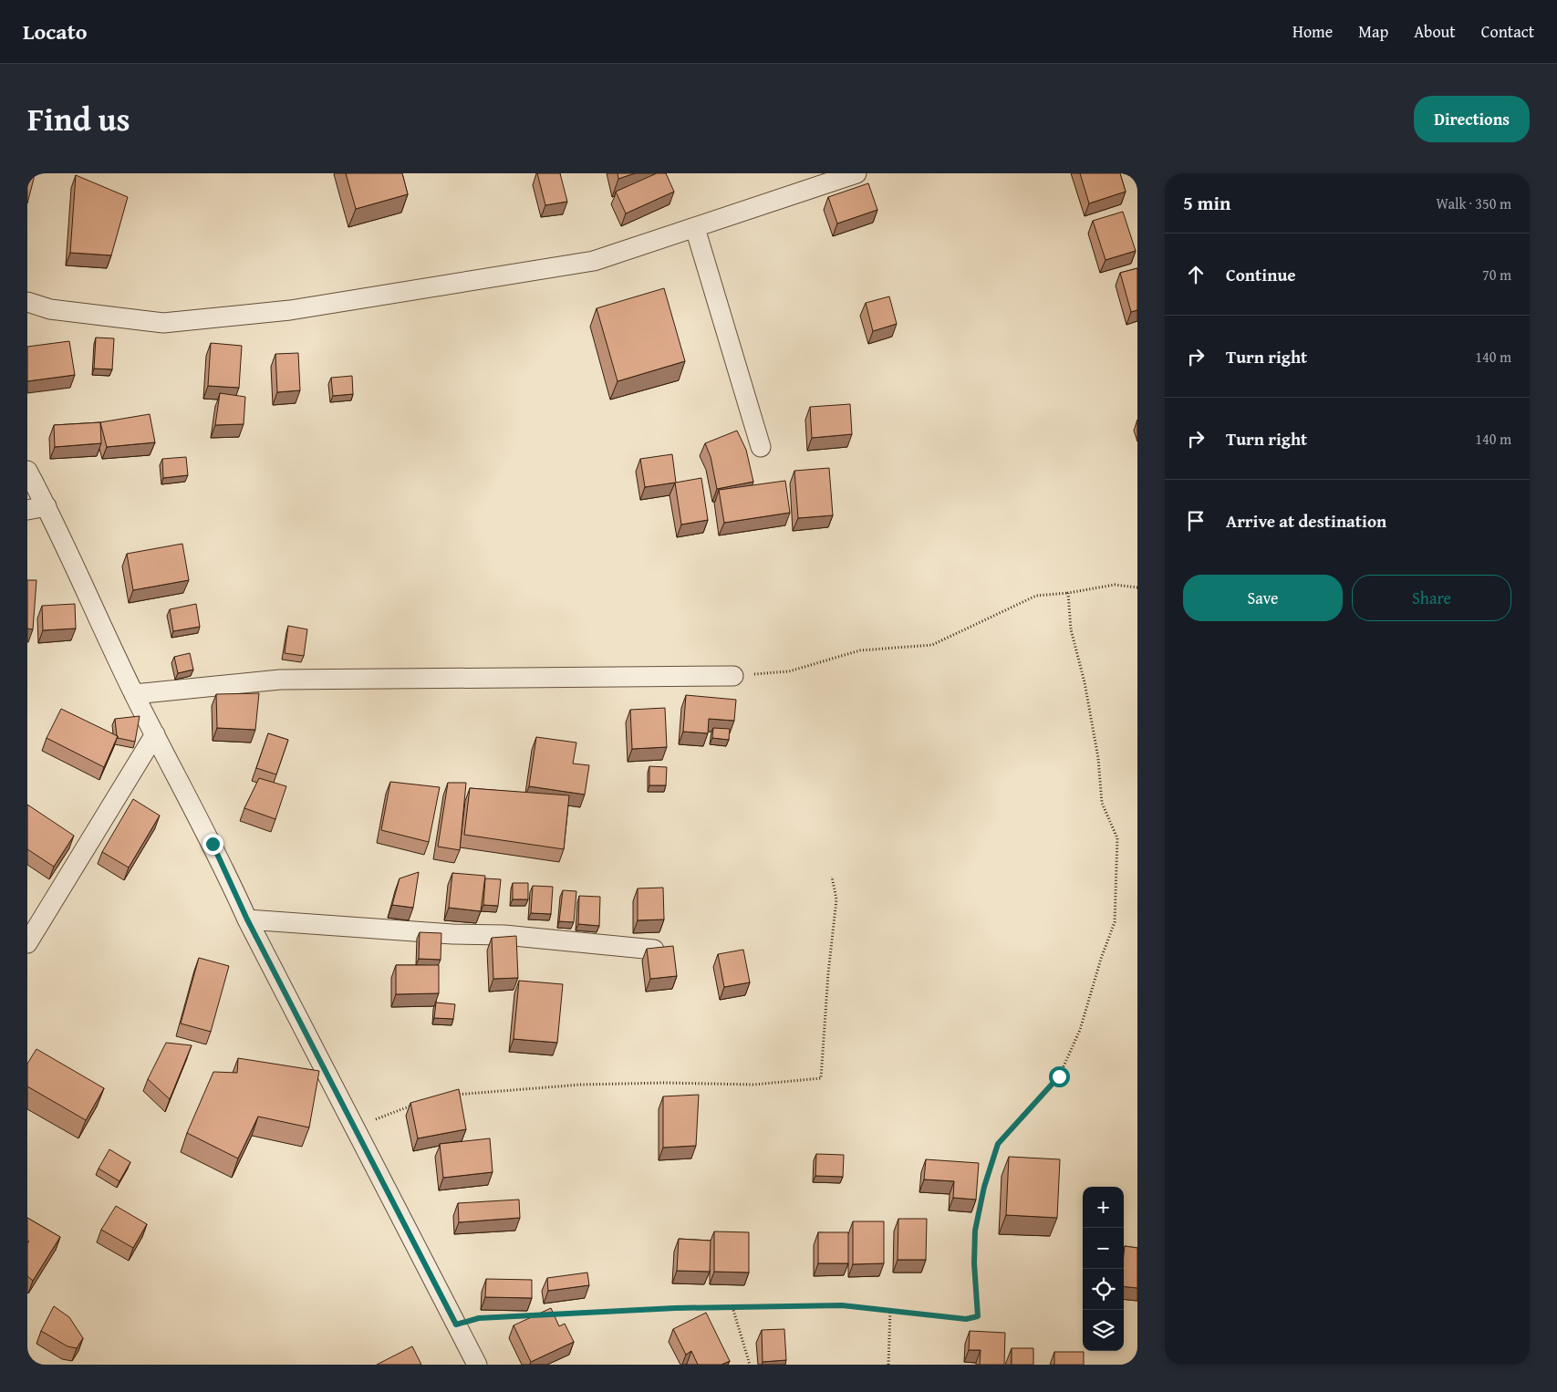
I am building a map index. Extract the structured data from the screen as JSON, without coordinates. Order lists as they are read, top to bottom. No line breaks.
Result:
{"page":{"header":"Locato","nav":["Home","Map","About","Contact"],"title":"Find us","buttons":["Directions",["Save","Share"]],"heading":["5 min","Walk · 350 m"],"list":[["Continue","70 m"],["Turn right","140 m"],["Turn right","140 m"],"Arrive at destination"],"map_buttons":["+","−"]}}
